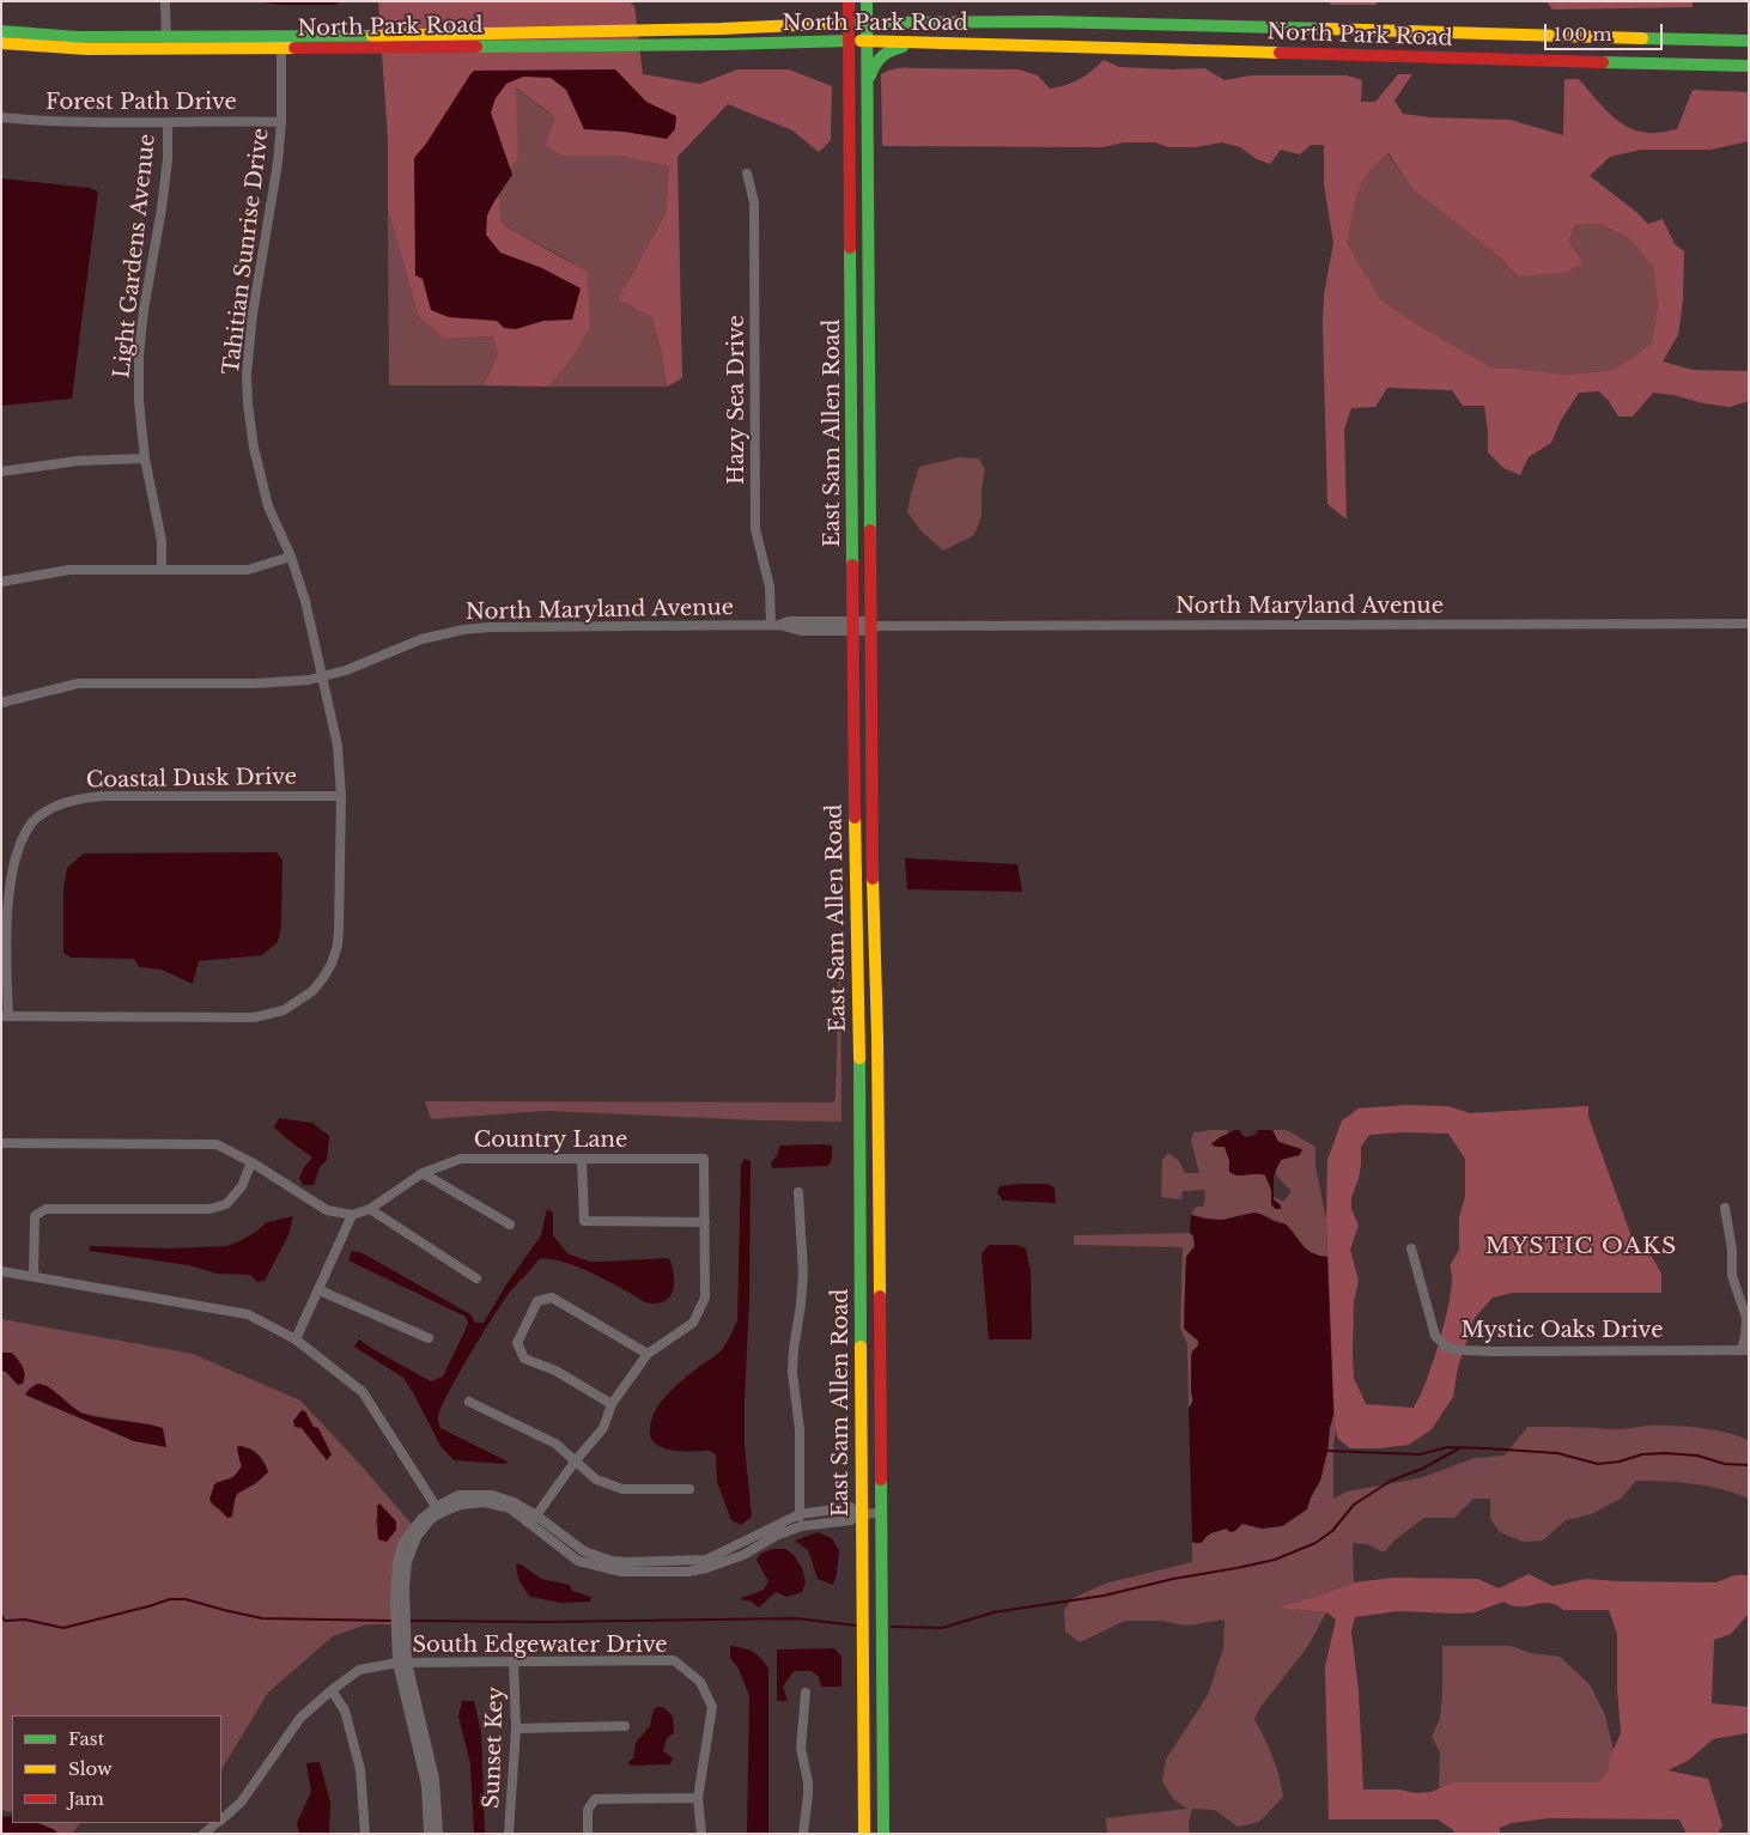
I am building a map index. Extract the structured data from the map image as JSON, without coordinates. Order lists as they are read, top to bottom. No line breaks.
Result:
{"streets":{"main road":["North Park Road","East Sam Allen Road"],"street":["Forest Path Drive","Tahitian Sunrise Drive","Light Gardens Avenue","Hazy Sea Drive","North Maryland Avenue","Coastal Dusk Drive","Country Lane","Mystic Oaks Drive","South Edgewater Drive","Sunset Key"]},"crossings":[["North Park Road","Tahitian Sunrise Drive"],["North Park Road","East Sam Allen Road"],["Forest Path Drive","Tahitian Sunrise Drive"],["Forest Path Drive","Light Gardens Avenue"],["Tahitian Sunrise Drive","North Maryland Avenue"],["Tahitian Sunrise Drive","Coastal Dusk Drive"],["Hazy Sea Drive","North Maryland Avenue"],["East Sam Allen Road","North Maryland Avenue"],["South Edgewater Drive","Sunset Key"]],"districts":["MYSTIC OAKS"],"legend":["Fast","Slow","Jam"],"scale_bar":"100 m"}
